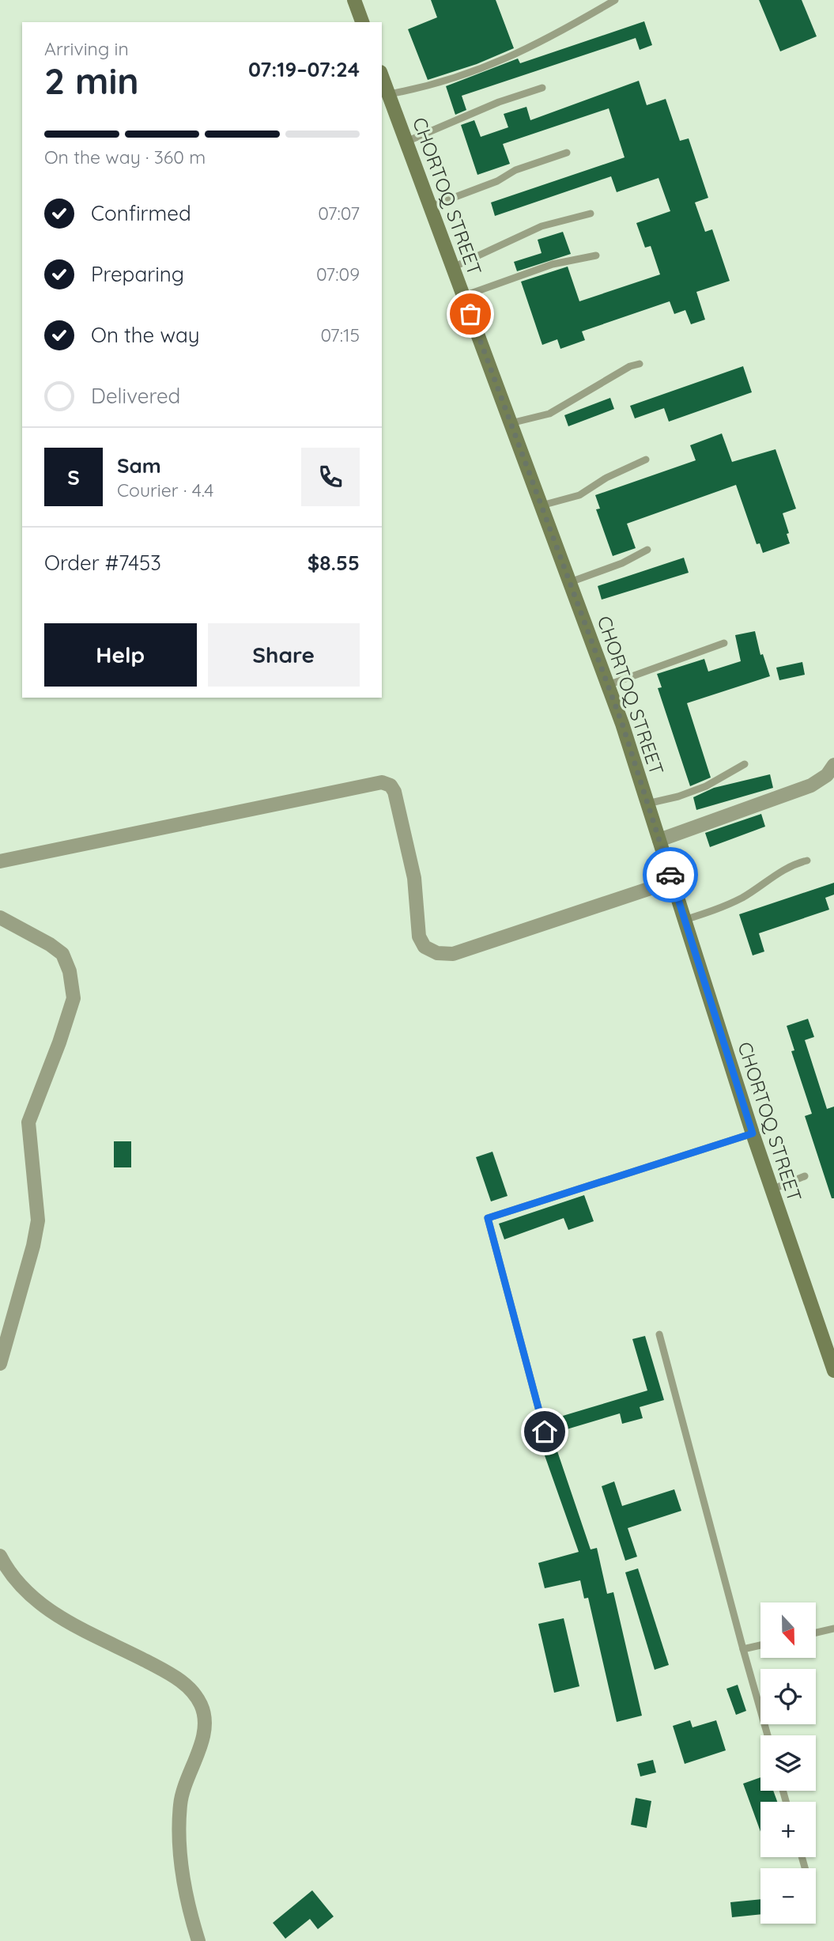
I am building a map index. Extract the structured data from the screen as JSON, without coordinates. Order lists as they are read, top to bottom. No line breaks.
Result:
{"streets":{"main road":["CHORTOQ STREET"]},"north":"bottom","page":{"heading":["2 min","Arriving in","07:19–07:24"],"panel":["Sam","Courier · 4.4","Order #7453","$8.55"],"bar":"On the way · 360 m","list":[["Confirmed","07:07"],["Preparing","07:09"],["On the way","07:15"],"Delivered"],"round":"S","buttons":["Help","Share"],"map_buttons":["+","−"]}}
